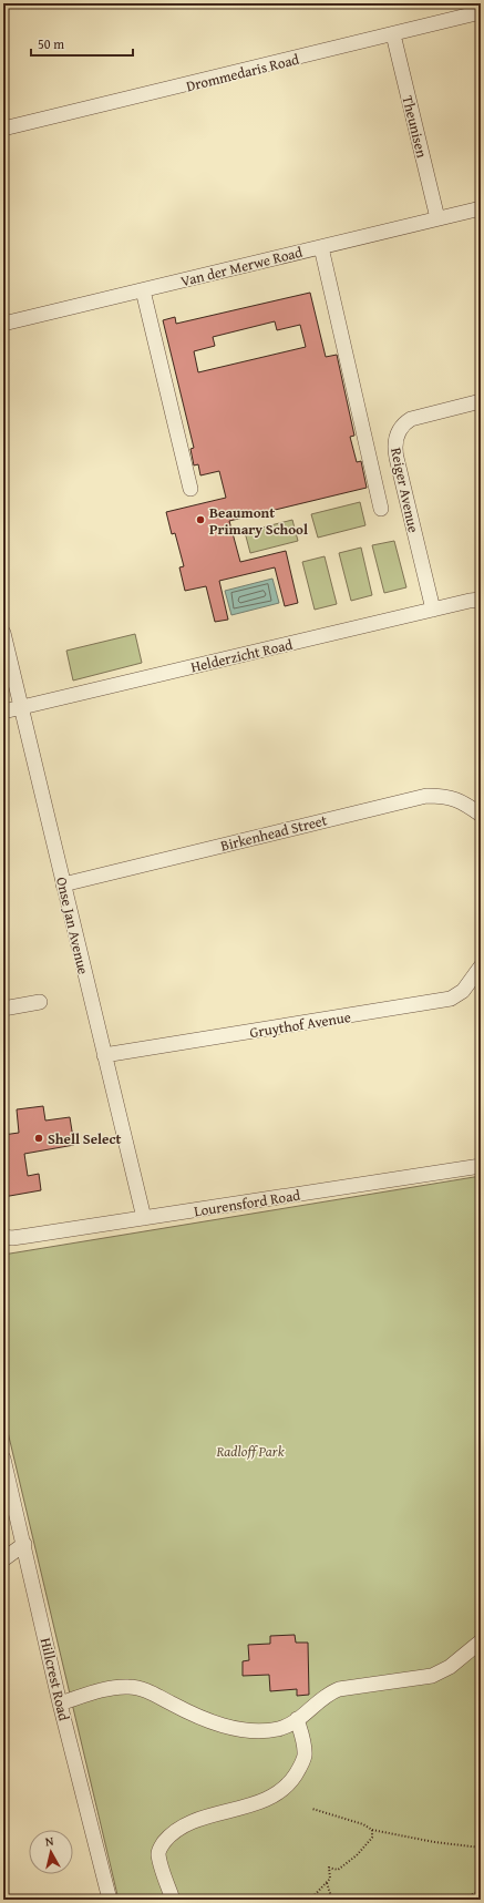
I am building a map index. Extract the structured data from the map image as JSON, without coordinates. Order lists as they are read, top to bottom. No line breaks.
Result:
{"streets":{"street":["Drommedaris Road","Theunisen","Van der Merwe Road","Reiger Avenue","Helderzicht Road","Birkenhead Street","Onse Jan Avenue","Gruythof Avenue","Lourensford Road","Hillcrest Road"]},"crossings":[["Drommedaris Road","Theunisen"],["Theunisen","Van der Merwe Road"],["Reiger Avenue","Helderzicht Road"],["Helderzicht Road","Onse Jan Avenue"],["Birkenhead Street","Onse Jan Avenue"],["Onse Jan Avenue","Gruythof Avenue"],["Onse Jan Avenue","Lourensford Road"]],"parks":["Radloff Park"],"places":["Beaumont Primary School","Shell Select"],"scale_bar":"50 m","north":"top"}
